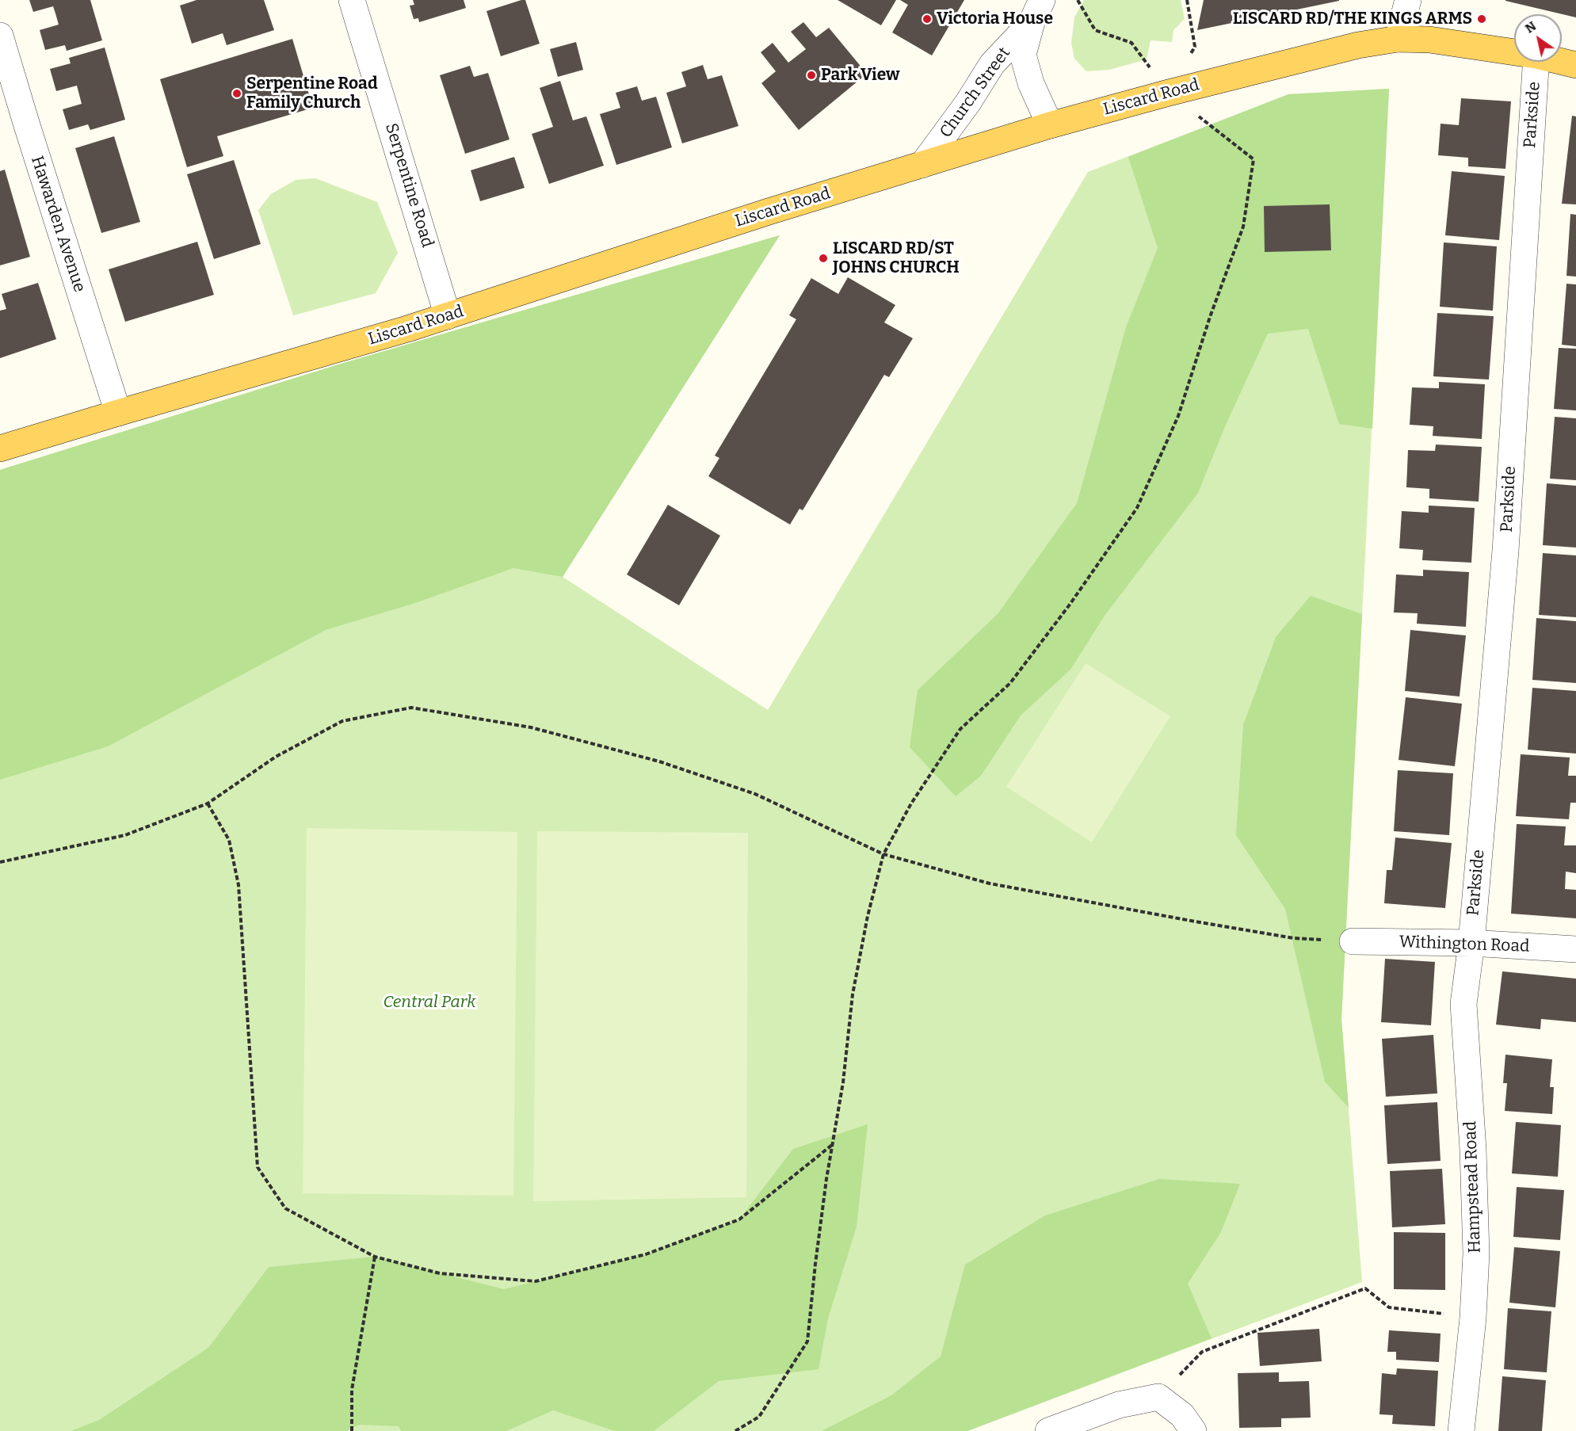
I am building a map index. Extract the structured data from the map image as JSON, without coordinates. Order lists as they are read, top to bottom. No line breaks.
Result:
{"streets":{"main road":["Liscard Road"],"street":["Church Street","Parkside","Serpentine Road","Hawarden Avenue","Withington Road","Hampstead Road"]},"crossings":[["Church Street","Liscard Road"],["Liscard Road","Serpentine Road"],["Liscard Road","Hawarden Avenue"],["Parkside","Withington Road"],["Parkside","Hampstead Road"],["Withington Road","Hampstead Road"]],"parks":["Central Park"],"places":["Victoria House","LISCARD RD/THE KINGS ARMS","Park View","Serpentine Road Family Church","LISCARD RD/ST JOHNS CHURCH"],"north":"top left"}
